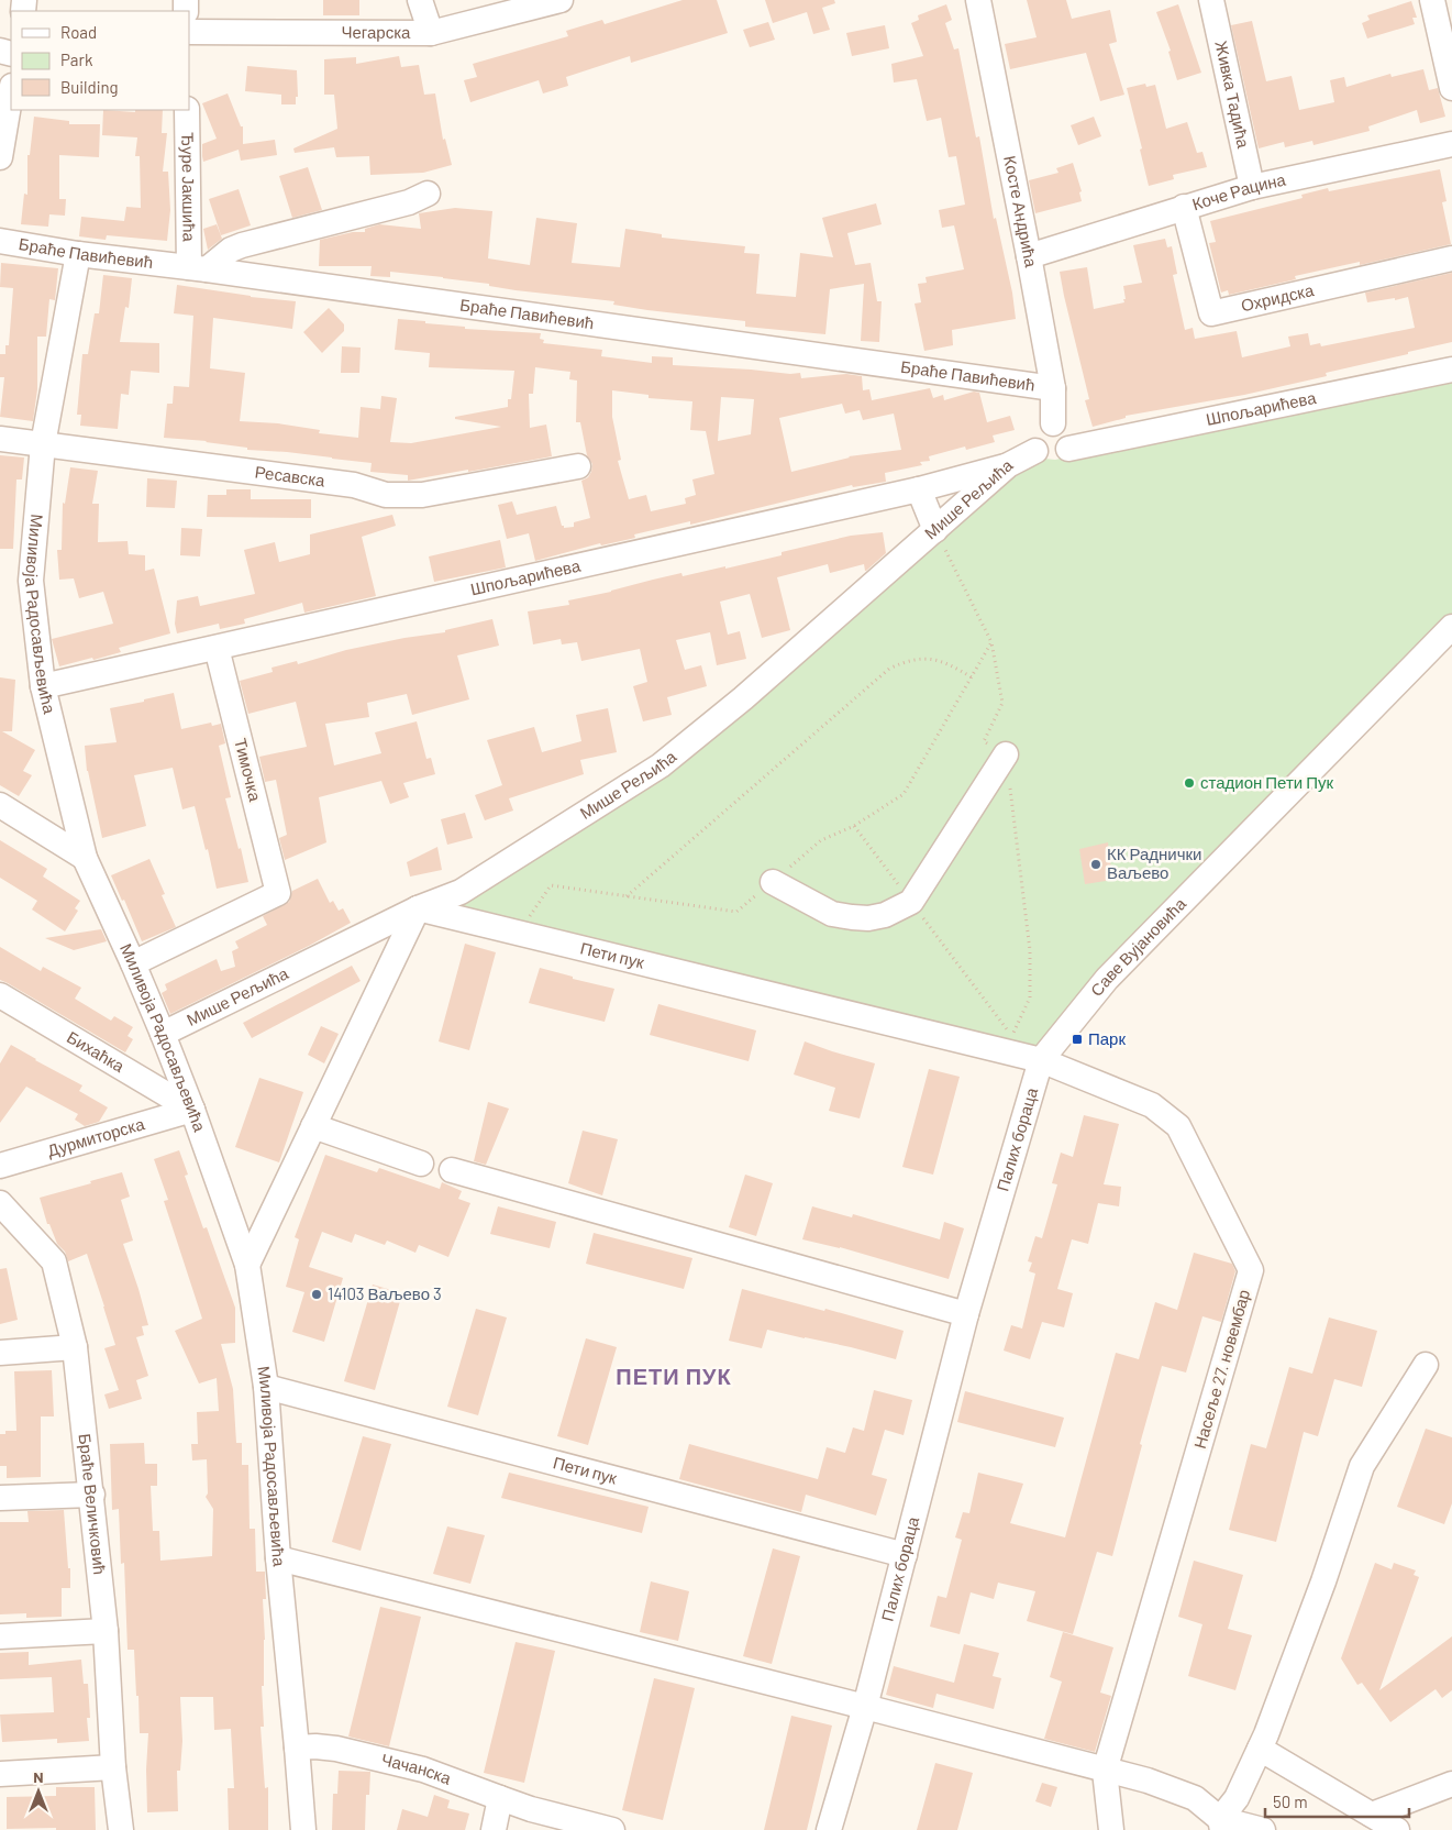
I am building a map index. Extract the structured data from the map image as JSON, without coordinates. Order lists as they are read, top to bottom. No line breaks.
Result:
{"streets":{"street":["Чегарска","Живка Тадића","Ђуре Јакшића","Коче Рацина","Косте Андрића","Браће Павићевић","Охридска","Шпољарићева","Ресавска","Мише Рељића","Миливоја Радосављевића","Тимочка","Саве Вујановића","Пети пук","Бихаћка","Дурмиторска","Палих бораца","Насеље 27. новембар","Браће Величковић","Чачанска"]},"crossings":[["Живка Тадића","Коче Рацина"],["Ђуре Јакшића","Браће Павићевић"],["Коче Рацина","Косте Андрића"],["Коче Рацина","Охридска"],["Косте Андрића","Браће Павићевић"],["Косте Андрића","Шпољарићева"],["Косте Андрића","Мише Рељића"],["Браће Павићевић","Миливоја Радосављевића"],["Шпољарићева","Мише Рељића"],["Шпољарићева","Миливоја Радосављевића"],["Шпољарићева","Тимочка"],["Ресавска","Миливоја Радосављевића"],["Мише Рељића","Миливоја Радосављевића"],["Мише Рељића","Пети пук"],["Миливоја Радосављевића","Тимочка"],["Миливоја Радосављевића","Пети пук"],["Миливоја Радосављевића","Бихаћка"],["Миливоја Радосављевића","Дурмиторска"],["Миливоја Радосављевића","Чачанска"],["Саве Вујановића","Пети пук"],["Саве Вујановића","Палих бораца"],["Саве Вујановића","Насеље 27. новембар"],["Пети пук","Палих бораца"],["Пети пук","Насеље 27. новембар"],["Бихаћка","Дурмиторска"],["Палих бораца","Насеље 27. новембар"]],"districts":["ПЕТИ ПУК"],"places":{"other":["стадион Пети Пук","КК Раднички Ваљево","14103 Ваљево 3"],"transit":["Парк"]},"legend":["Road","Park","Building"],"scale_bar":"50 m","north":"top"}
